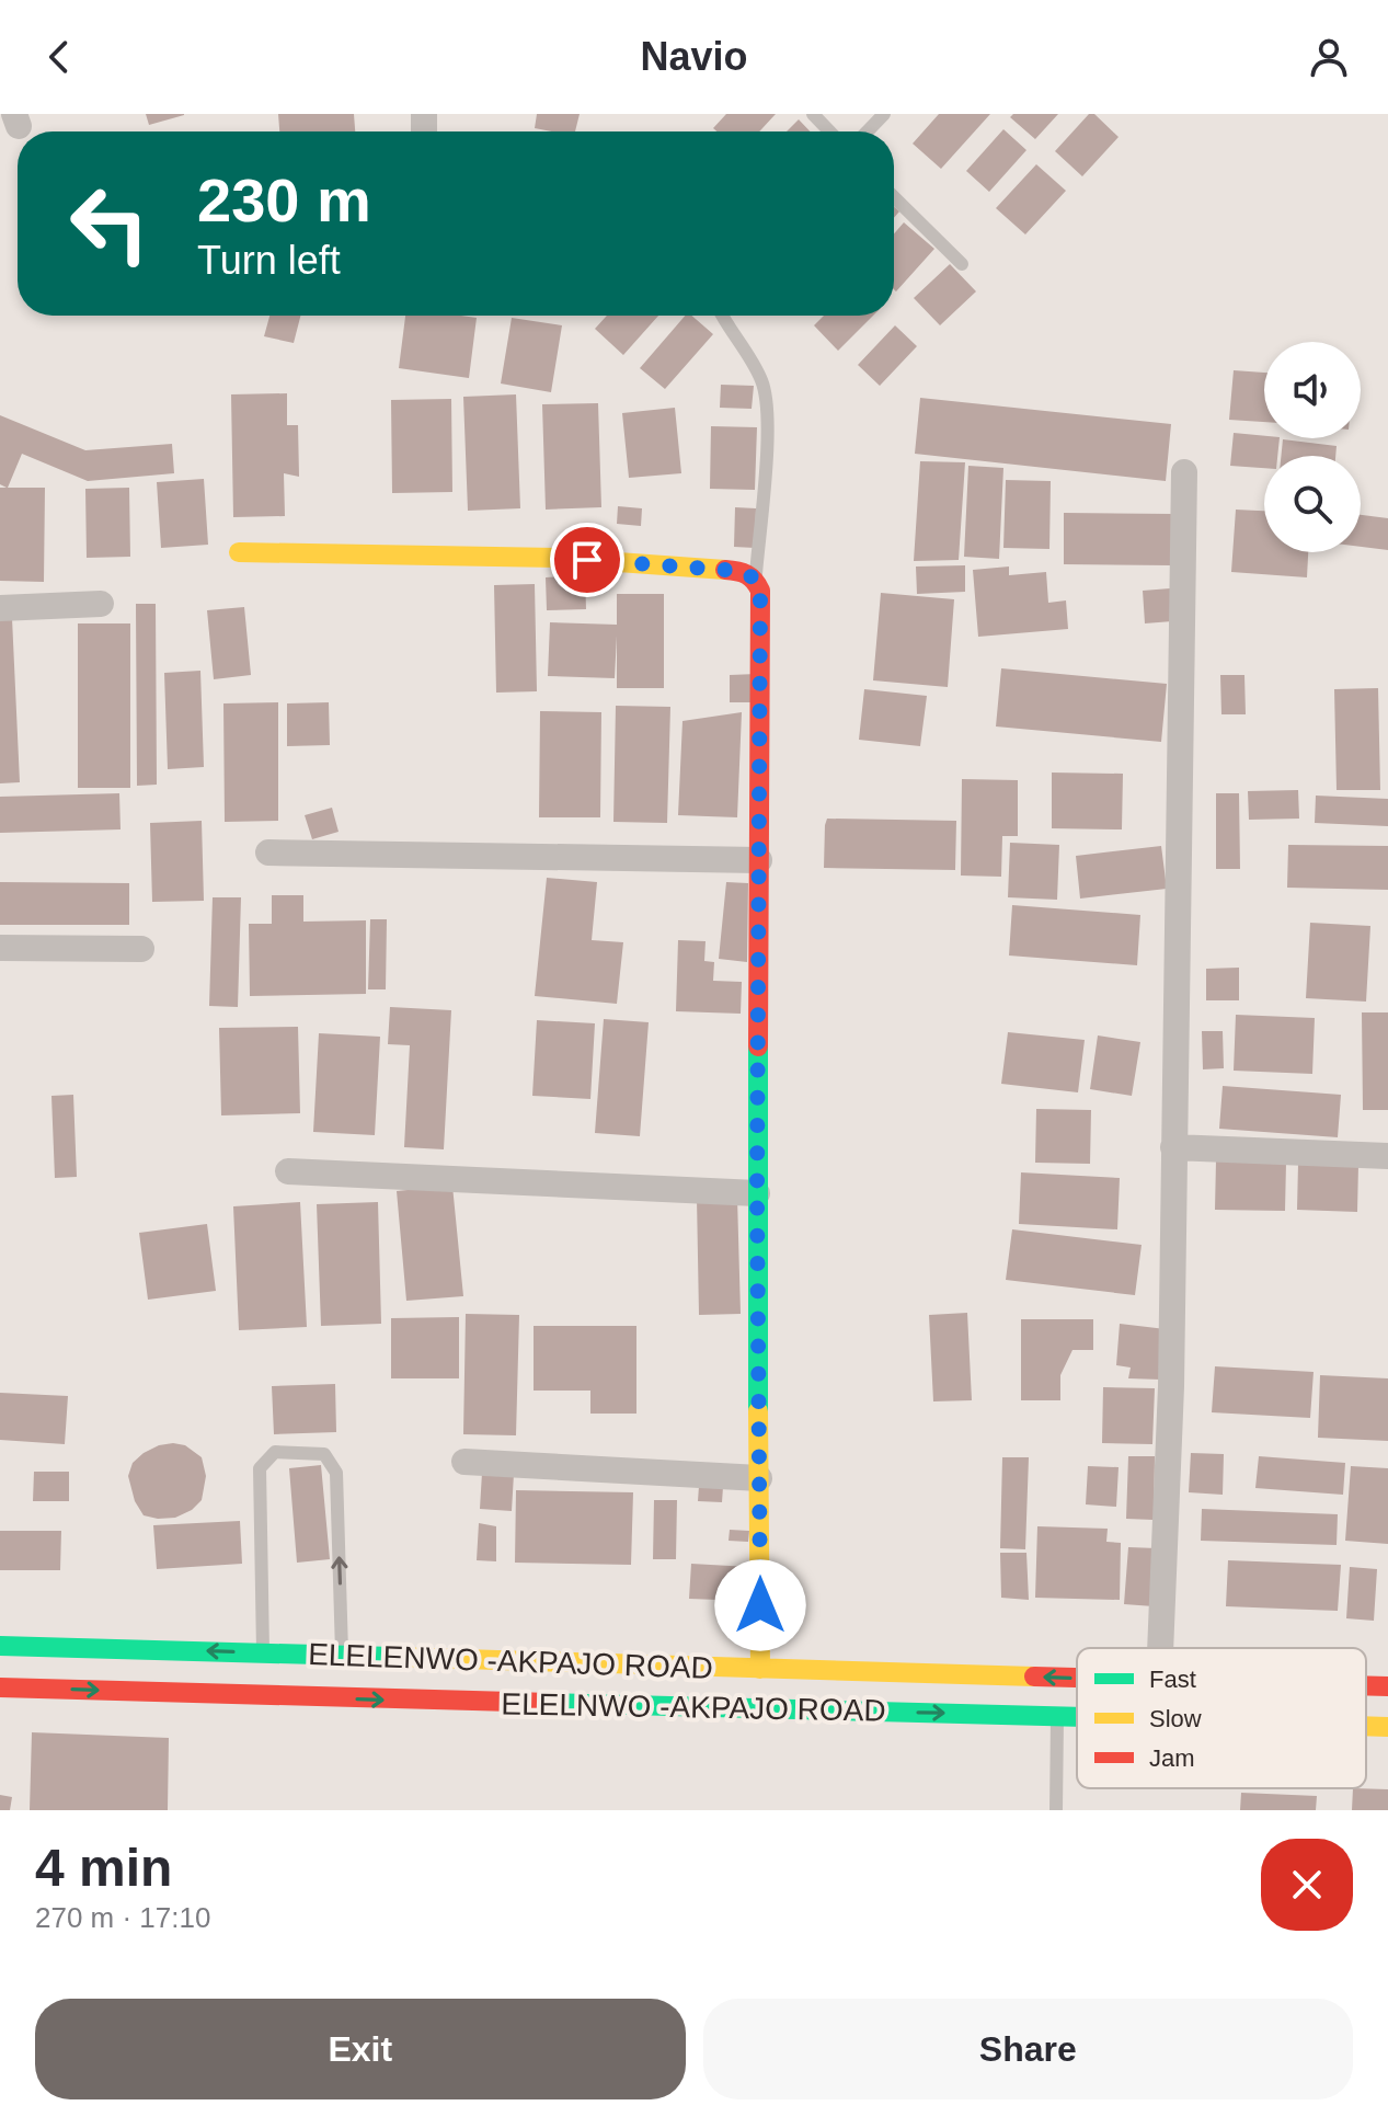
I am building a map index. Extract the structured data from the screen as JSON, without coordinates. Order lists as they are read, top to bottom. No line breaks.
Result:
{"streets":{"main road":["ELELENWO -AKPAJO ROAD","ELELNWO -AKPAJO ROAD"]},"one_way":["ELELENWO -AKPAJO ROAD","ELELNWO -AKPAJO ROAD"],"legend":["Fast","Slow","Jam"],"page":{"header":"Navio","turn":["230 m","Turn left"],"heading":["4 min","270 m · 17:10"],"buttons":["Exit","Share"]}}
